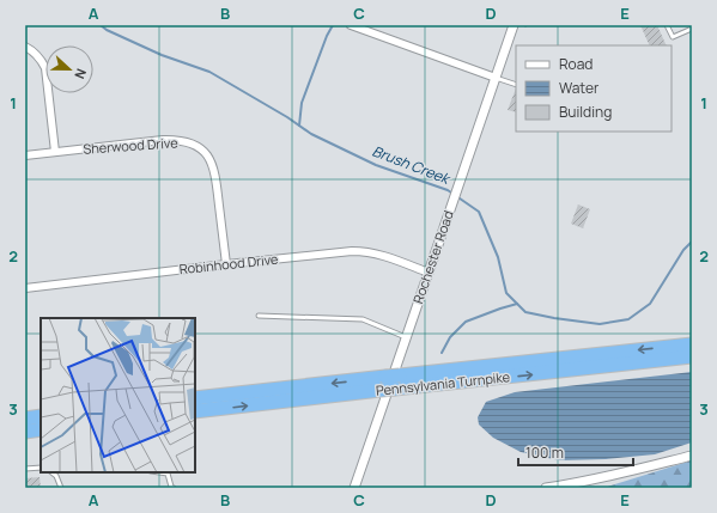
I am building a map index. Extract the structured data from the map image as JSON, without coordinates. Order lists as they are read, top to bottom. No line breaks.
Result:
{"streets":{"highway":["Pennsylvania Turnpike"],"street":["Sherwood Drive","Rochester Road","Robinhood Drive"]},"crossings":[["Sherwood Drive","Robinhood Drive"],["Rochester Road","Robinhood Drive"]],"water":["Brush Creek"],"legend":["Road","Water","Building"],"scale_bar":"100 m","north":"right","grid":{"columns":["A","B","C","D","E"],"rows":["1","2","3"]}}
